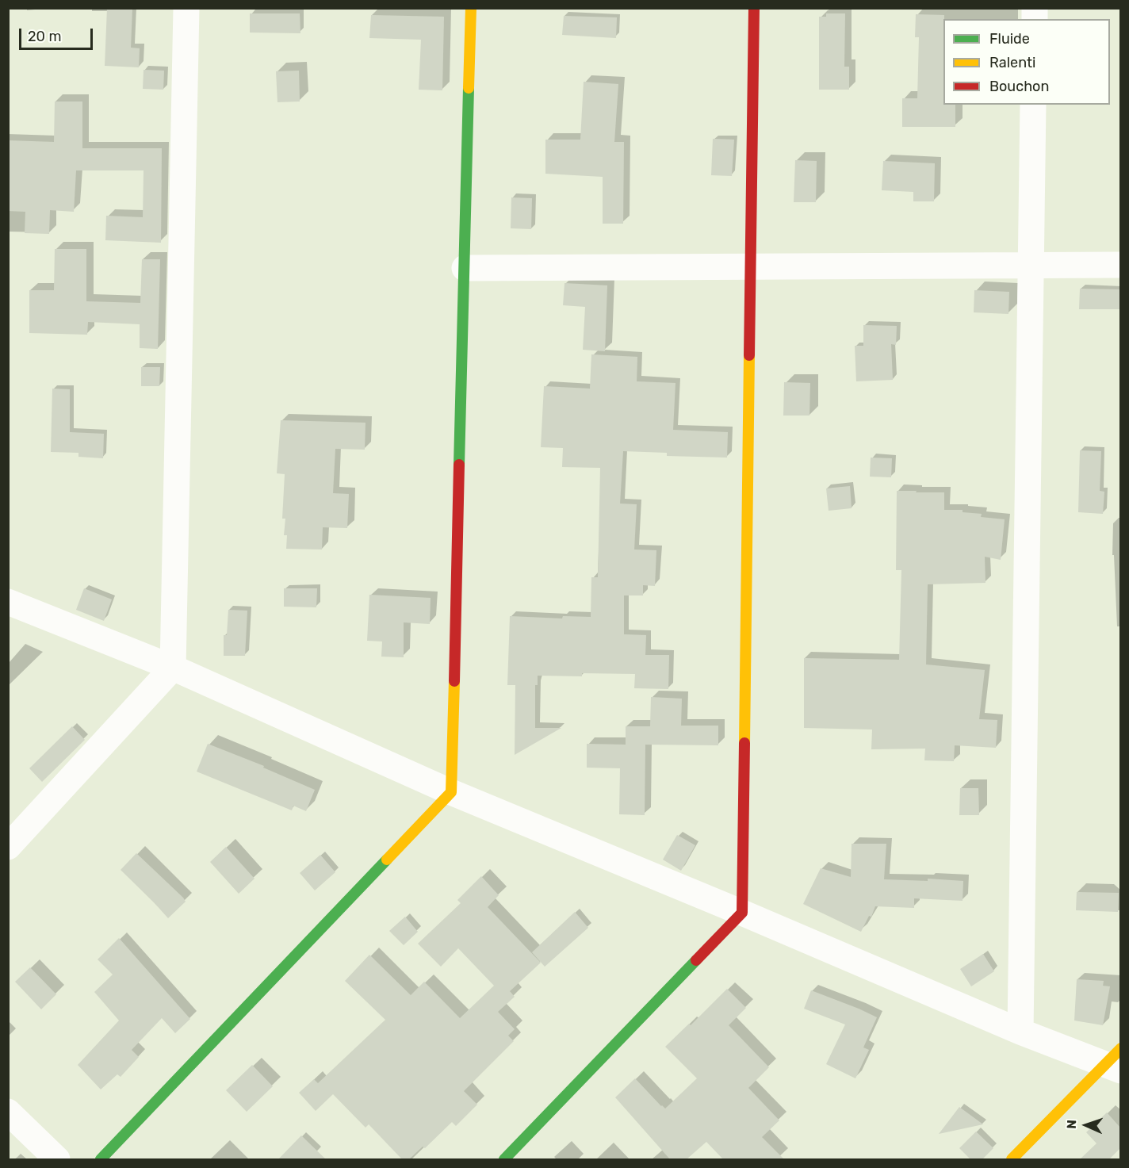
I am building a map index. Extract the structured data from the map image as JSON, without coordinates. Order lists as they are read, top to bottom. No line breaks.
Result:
{"legend":["Fluide","Ralenti","Bouchon"],"scale_bar":"20 m","north":"left"}
